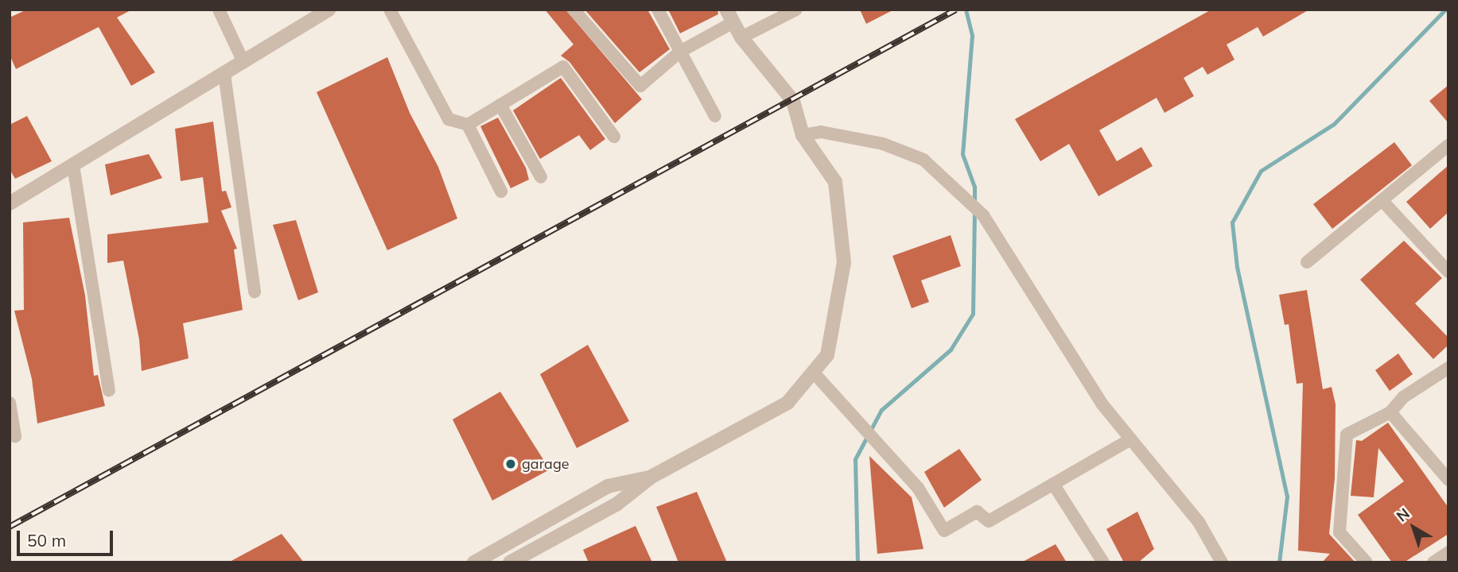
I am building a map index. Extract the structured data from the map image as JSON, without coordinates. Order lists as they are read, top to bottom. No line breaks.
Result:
{"places":["garage"],"scale_bar":"50 m","north":"top left"}
